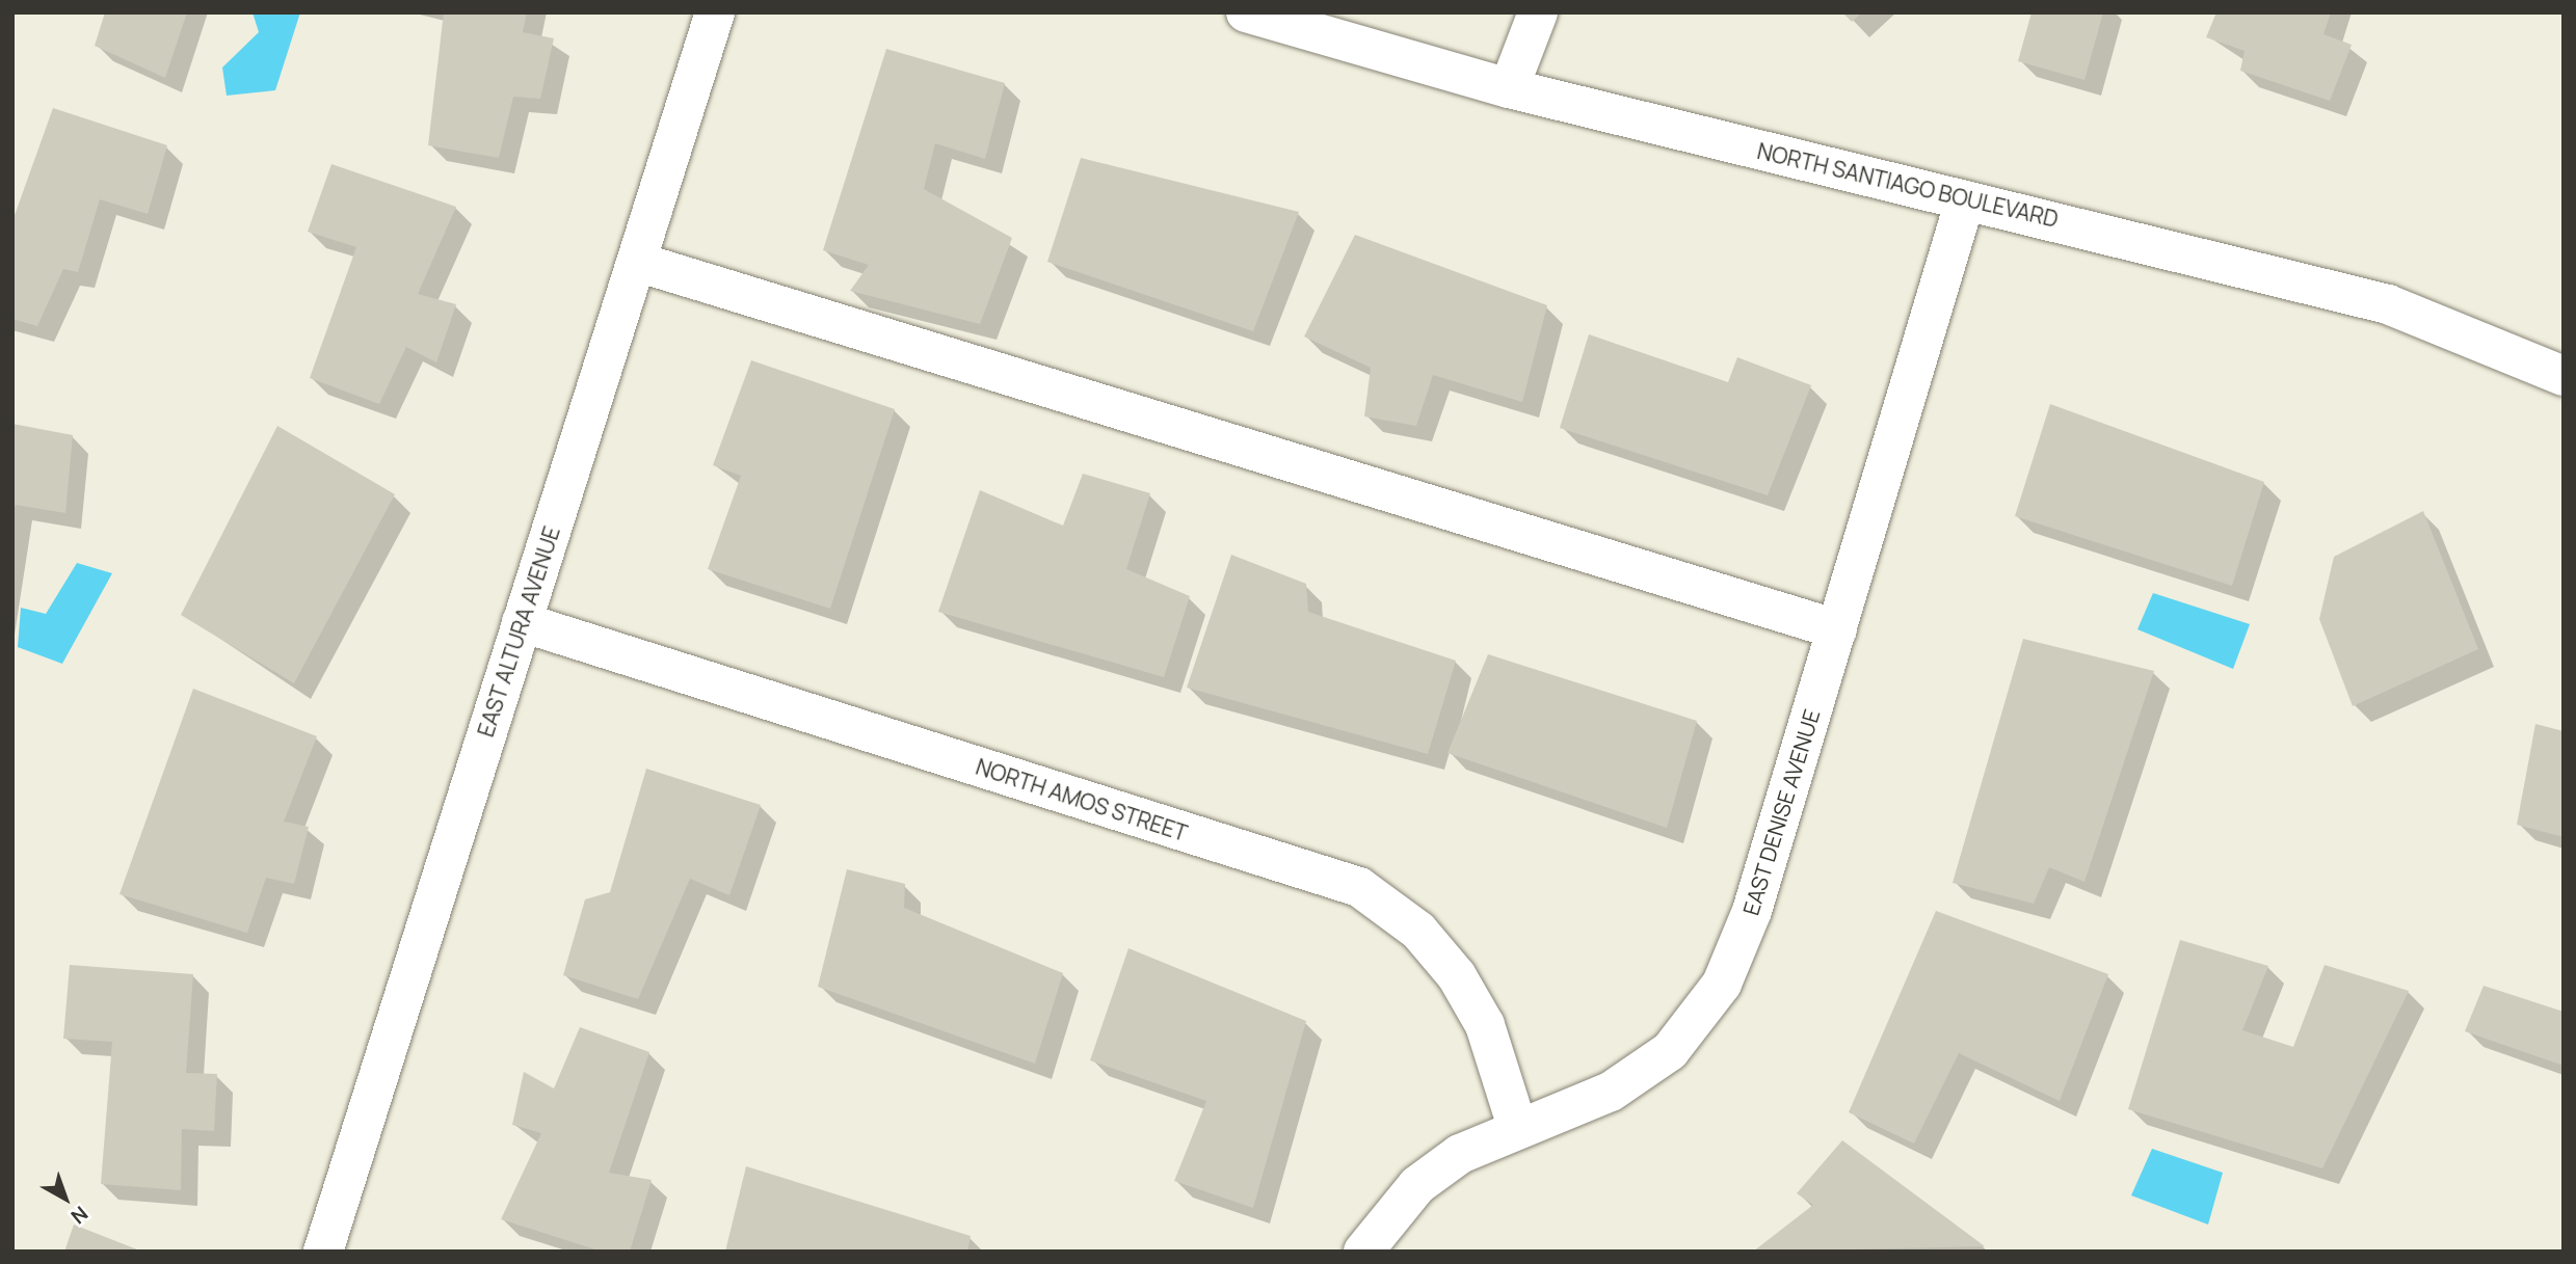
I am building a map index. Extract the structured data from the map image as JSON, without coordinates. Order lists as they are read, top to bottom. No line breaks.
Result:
{"streets":{"street":["NORTH SANTIAGO BOULEVARD","EAST ALTURA AVENUE","NORTH AMOS STREET","EAST DENISE AVENUE"]},"crossings":[["NORTH SANTIAGO BOULEVARD","EAST DENISE AVENUE"],["EAST ALTURA AVENUE","NORTH AMOS STREET"],["NORTH AMOS STREET","EAST DENISE AVENUE"]],"north":"bottom right"}
